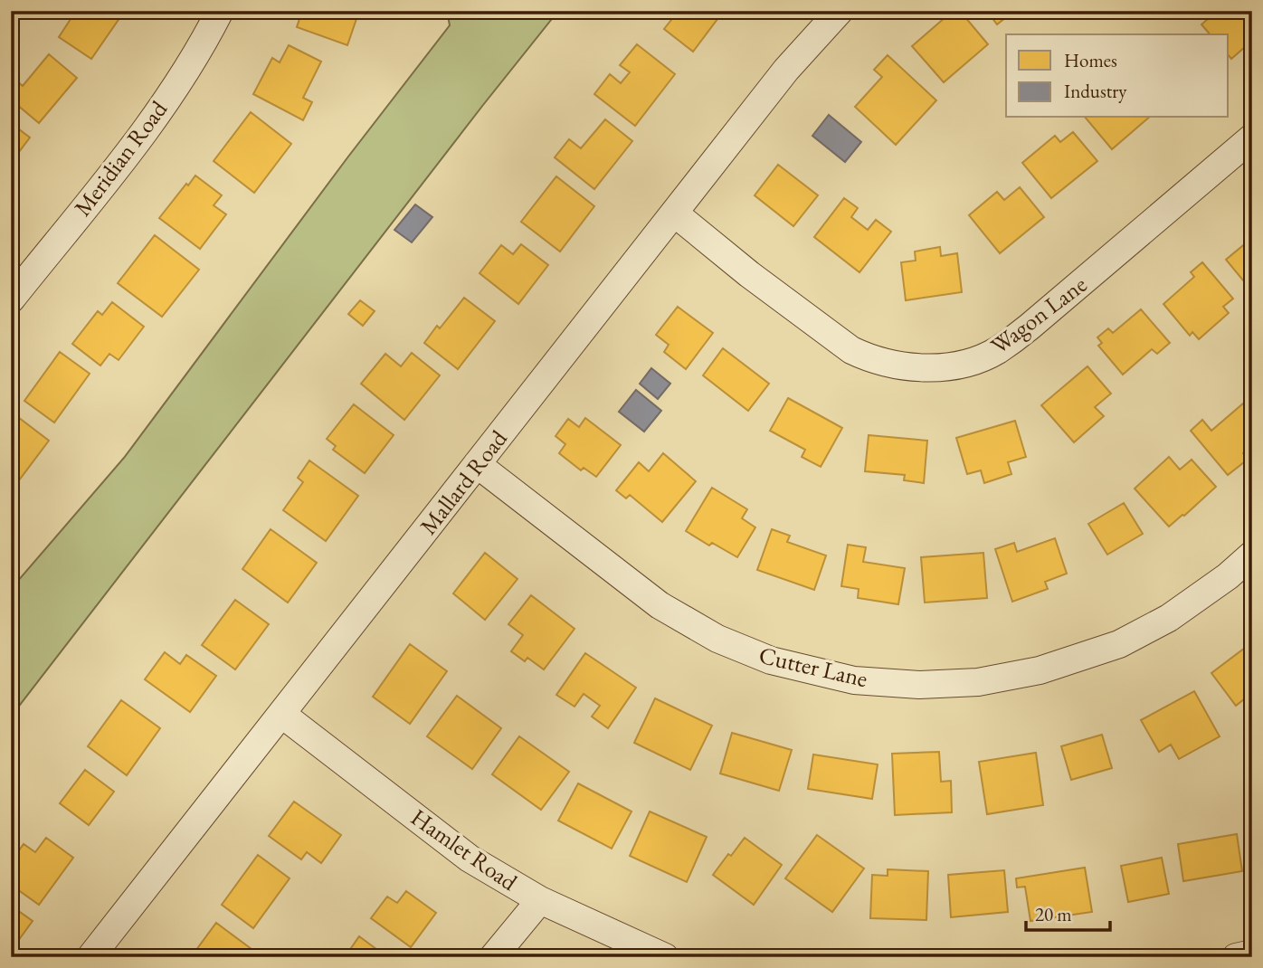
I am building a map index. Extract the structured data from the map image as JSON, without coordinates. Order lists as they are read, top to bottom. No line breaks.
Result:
{"streets":{"street":["Meridian Road","Wagon Lane","Mallard Road","Cutter Lane","Hamlet Road"]},"crossings":[["Wagon Lane","Mallard Road"],["Mallard Road","Cutter Lane"],["Mallard Road","Hamlet Road"]],"legend":["Homes","Industry"],"scale_bar":"20 m"}
